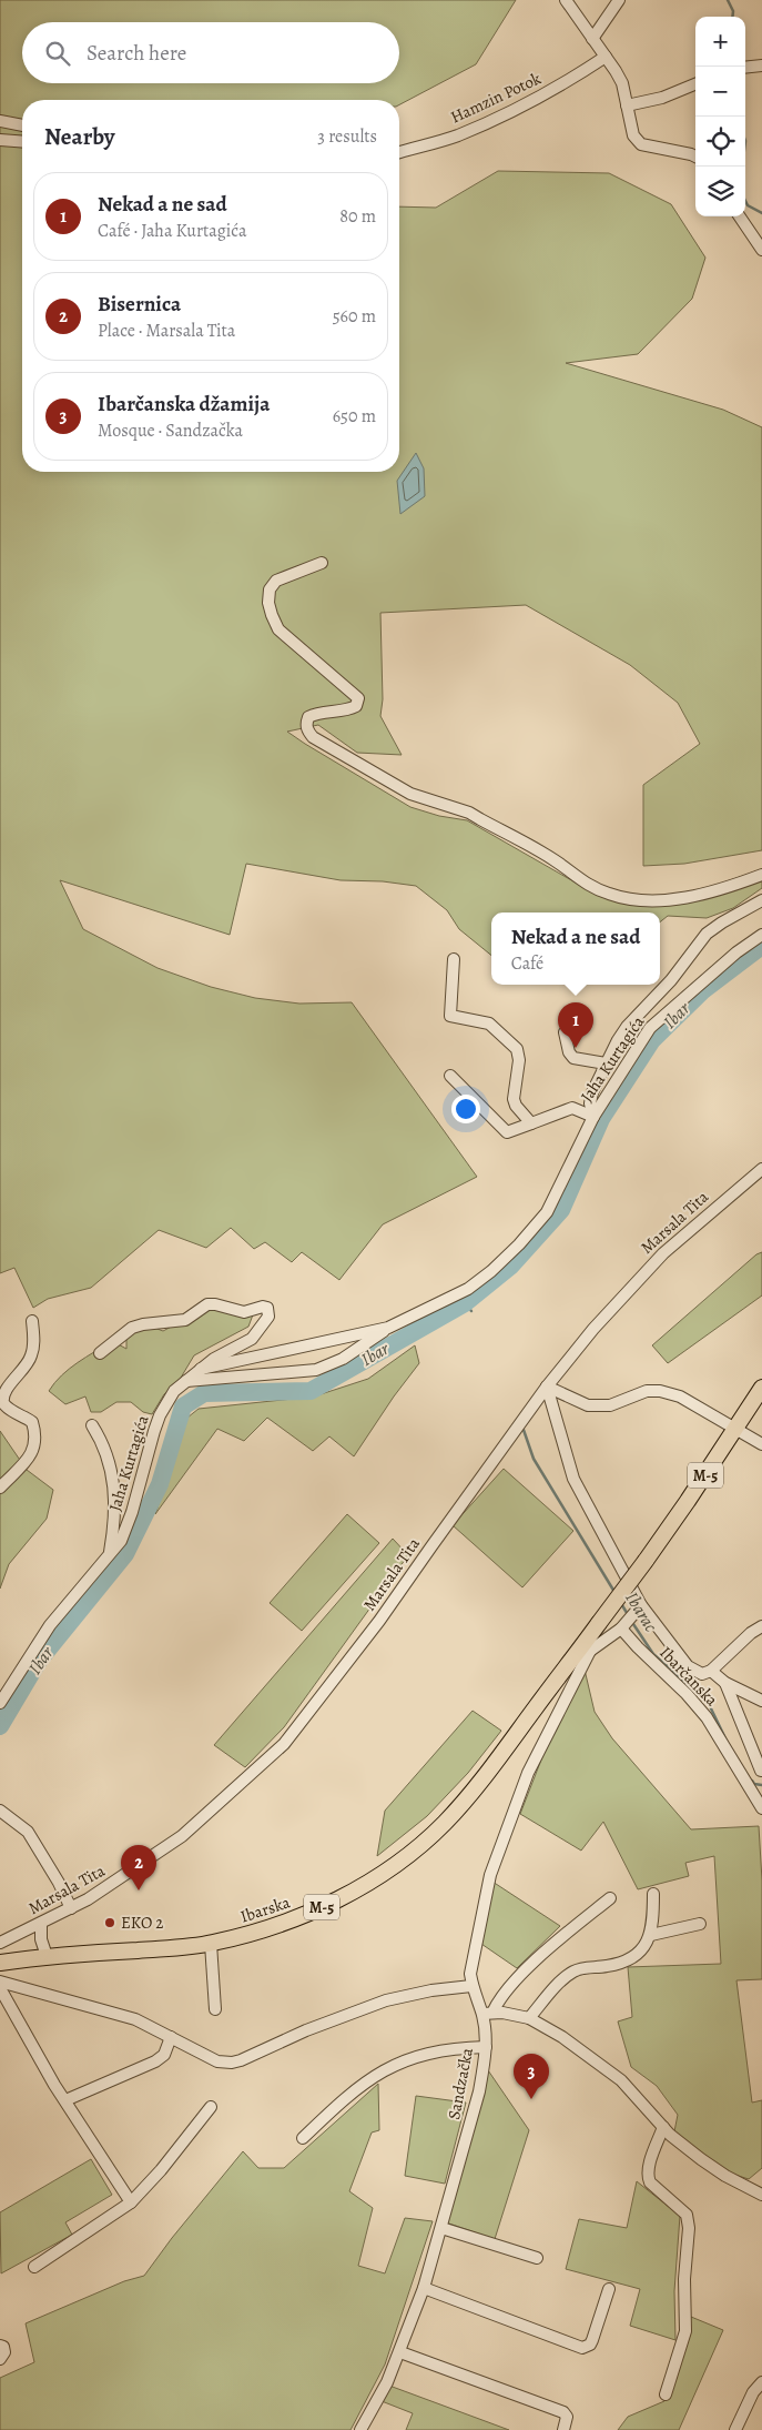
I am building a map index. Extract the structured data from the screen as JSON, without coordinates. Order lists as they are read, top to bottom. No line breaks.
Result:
{"streets":{"main road":["M-5","Ibarska"],"street":["Hamzin Potok","Jaha Kurtagića","Marsala Tita","Ibarčanska","Sandzačka"]},"crossings":[["M-5","Ibarska"],["M-5","Sandzačka"],["Ibarska","Sandzačka"]],"water":["Ibar","Ibarac"],"places":["EKO 2"],"page":{"map_buttons":["+","−"],"search":"Search here","heading":["Nearby","3 results"],"list":[{"mark":"1","name":"Nekad a ne sad","note":"Café · Jaha Kurtagića","value":"80 m"},{"mark":"2","name":"Bisernica","note":"Place · Marsala Tita","value":"560 m"},{"mark":"3","name":"Ibarčanska džamija","note":"Mosque · Sandzačka","value":"650 m"}],"popup":["Nekad a ne sad","Café"],"pins":["1","2","3"]}}
